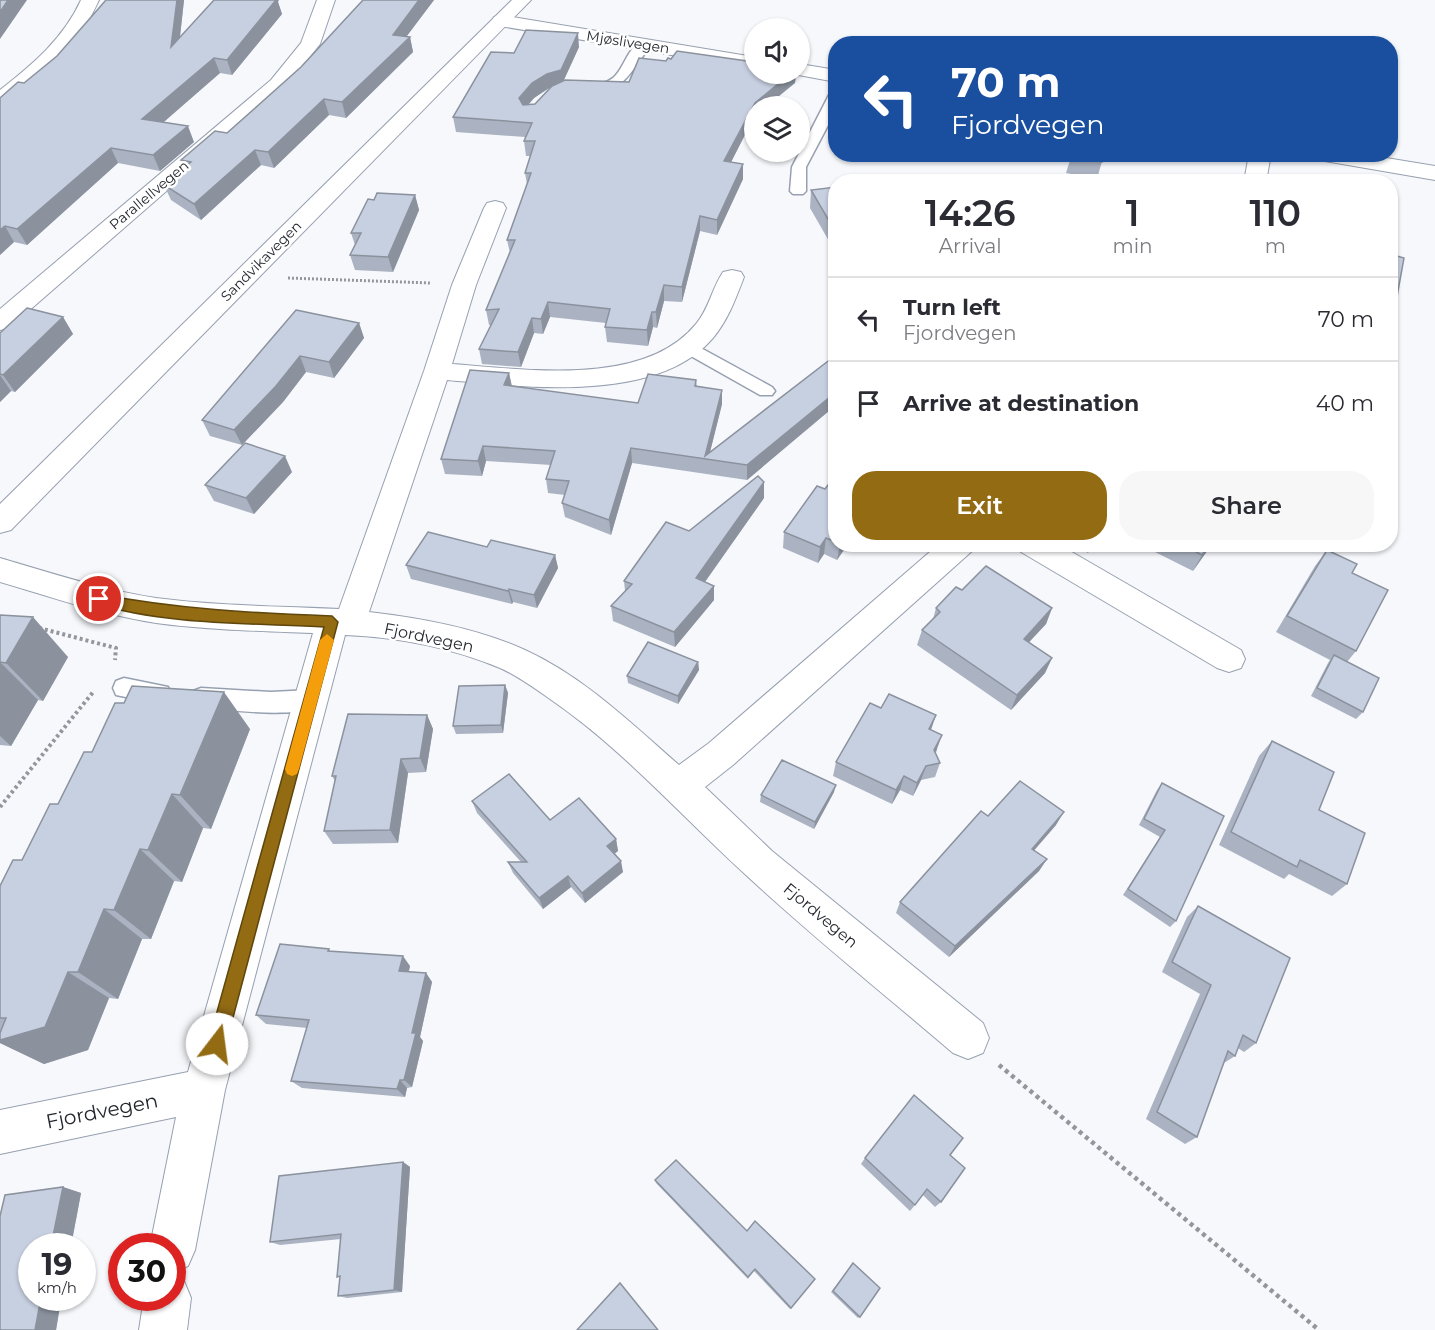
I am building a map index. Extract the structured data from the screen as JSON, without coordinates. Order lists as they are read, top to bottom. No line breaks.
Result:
{"streets":{"street":["Mjøslivegen","Parallellvegen","Sandvikavegen","Fjordvegen"]},"crossings":[["Mjøslivegen","Sandvikavegen"]],"page":{"turn":["70 m","Fjordvegen"],"eta":["14:26","Arrival","1","min","110","m"],"list":[{"name":"Turn left","note":"Fjordvegen","value":"70 m"},{"name":"Arrive at destination","value":"40 m"}],"buttons":["Exit","Share"],"speed":"19 km/h","limit":"30"}}
